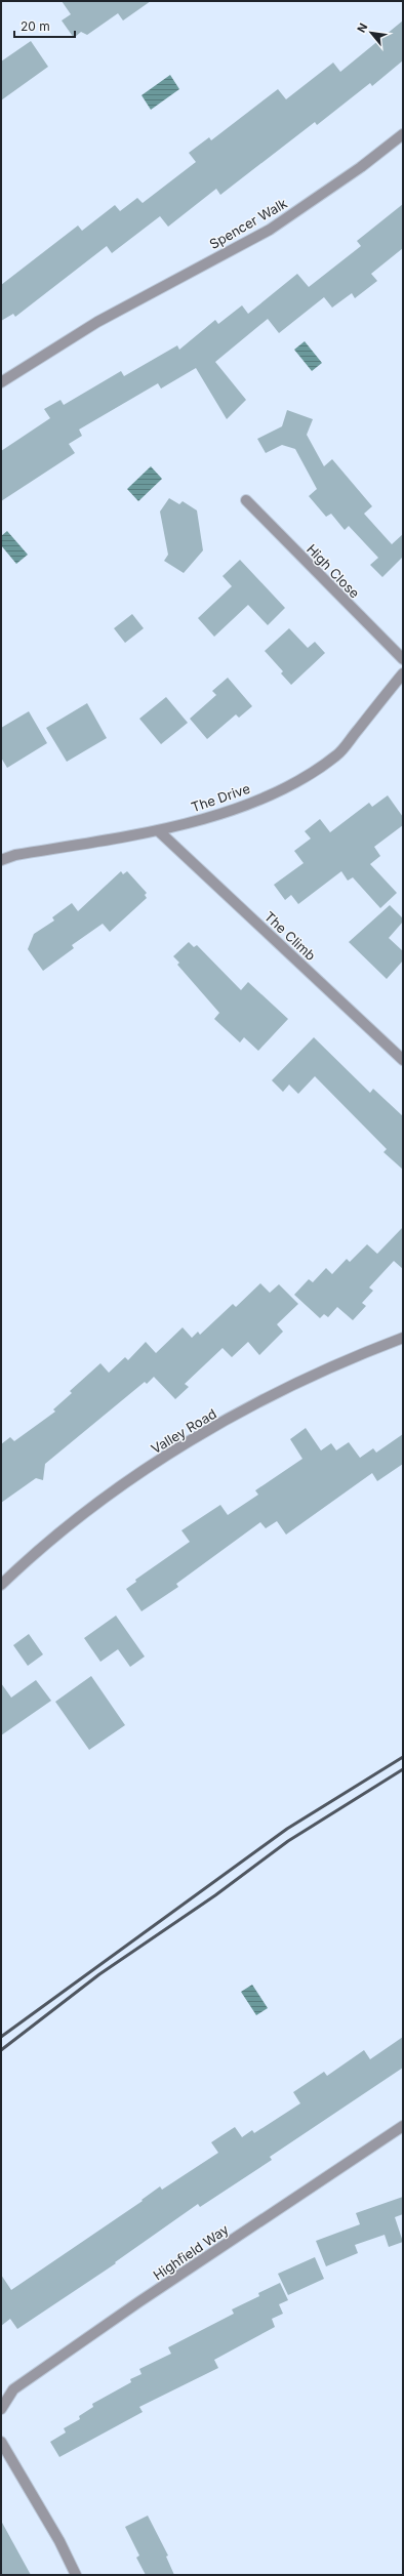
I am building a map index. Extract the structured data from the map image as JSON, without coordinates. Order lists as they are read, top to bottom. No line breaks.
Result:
{"streets":{"street":["Spencer Walk","High Close","The Drive","The Climb","Valley Road","Highfield Way"]},"crossings":[["The Drive","The Climb"]],"scale_bar":"20 m","north":"top left"}
